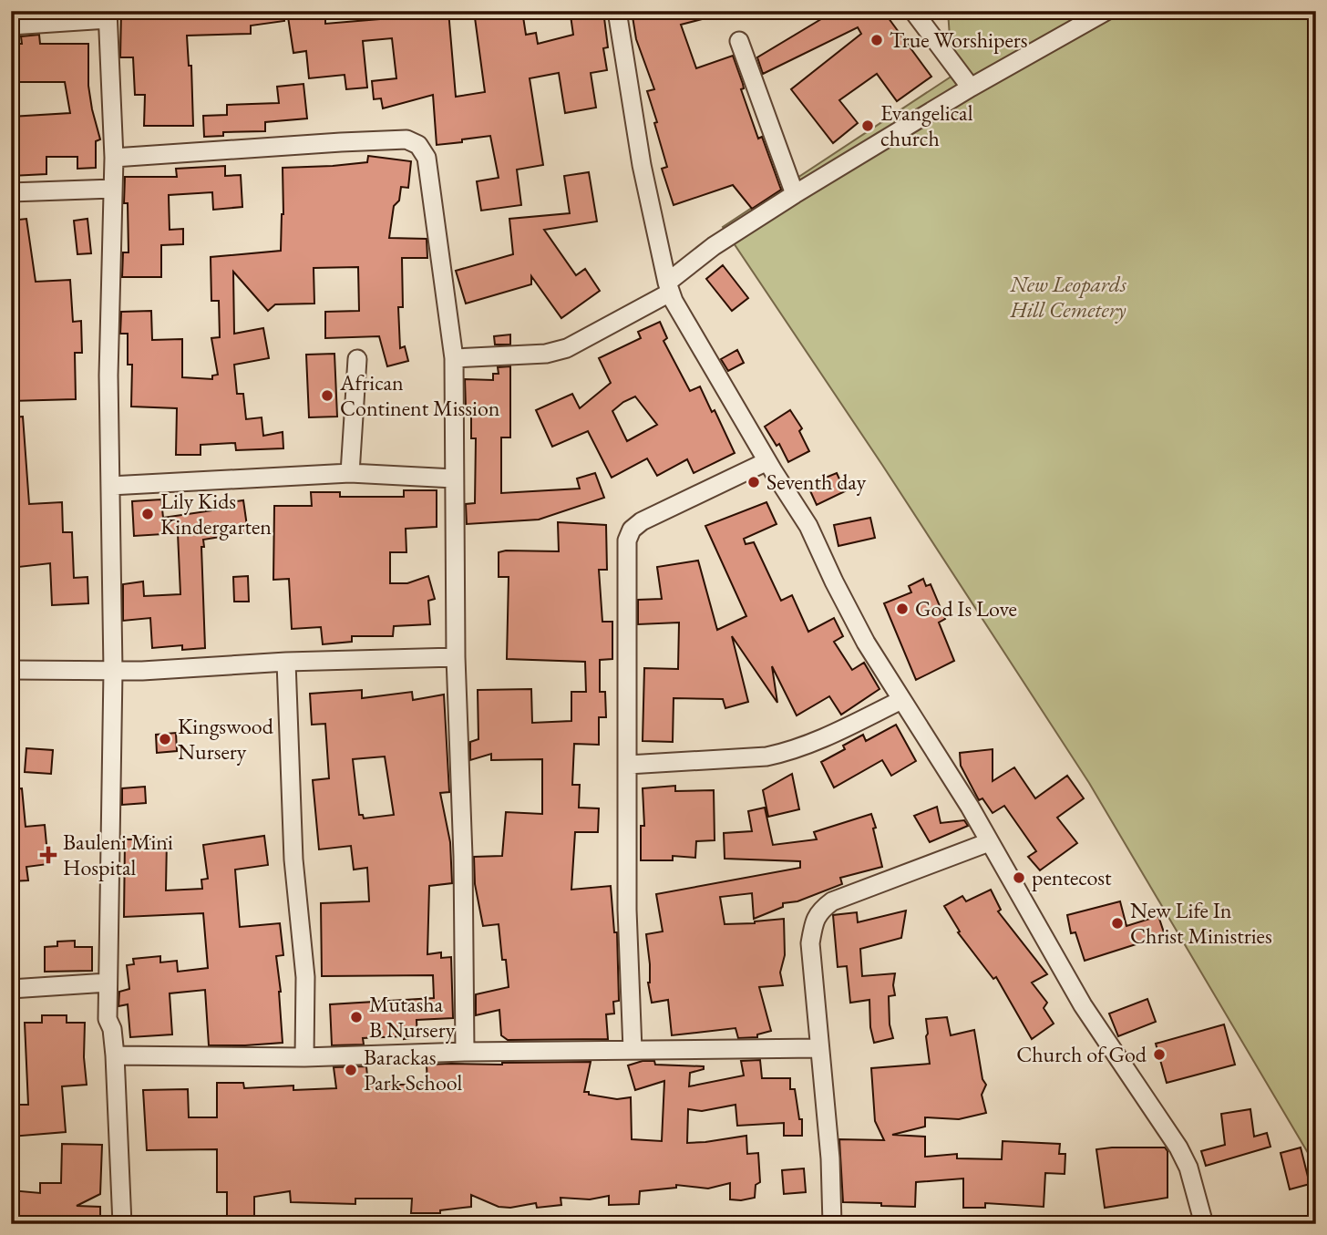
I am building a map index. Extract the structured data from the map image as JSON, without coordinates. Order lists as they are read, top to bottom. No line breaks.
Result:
{"parks":["New Leopards Hill Cemetery"],"places":{"other":["True Worshipers","Evangelical church","African Continent Mission","Seventh day","Lily Kids Kindergarten","God Is Love","Kingswood Nursery","pentecost","New Life In Christ Ministries","Mutasha B Nursery","Church of God","Barackas Park School"],"health":["Bauleni Mini Hospital"]}}
